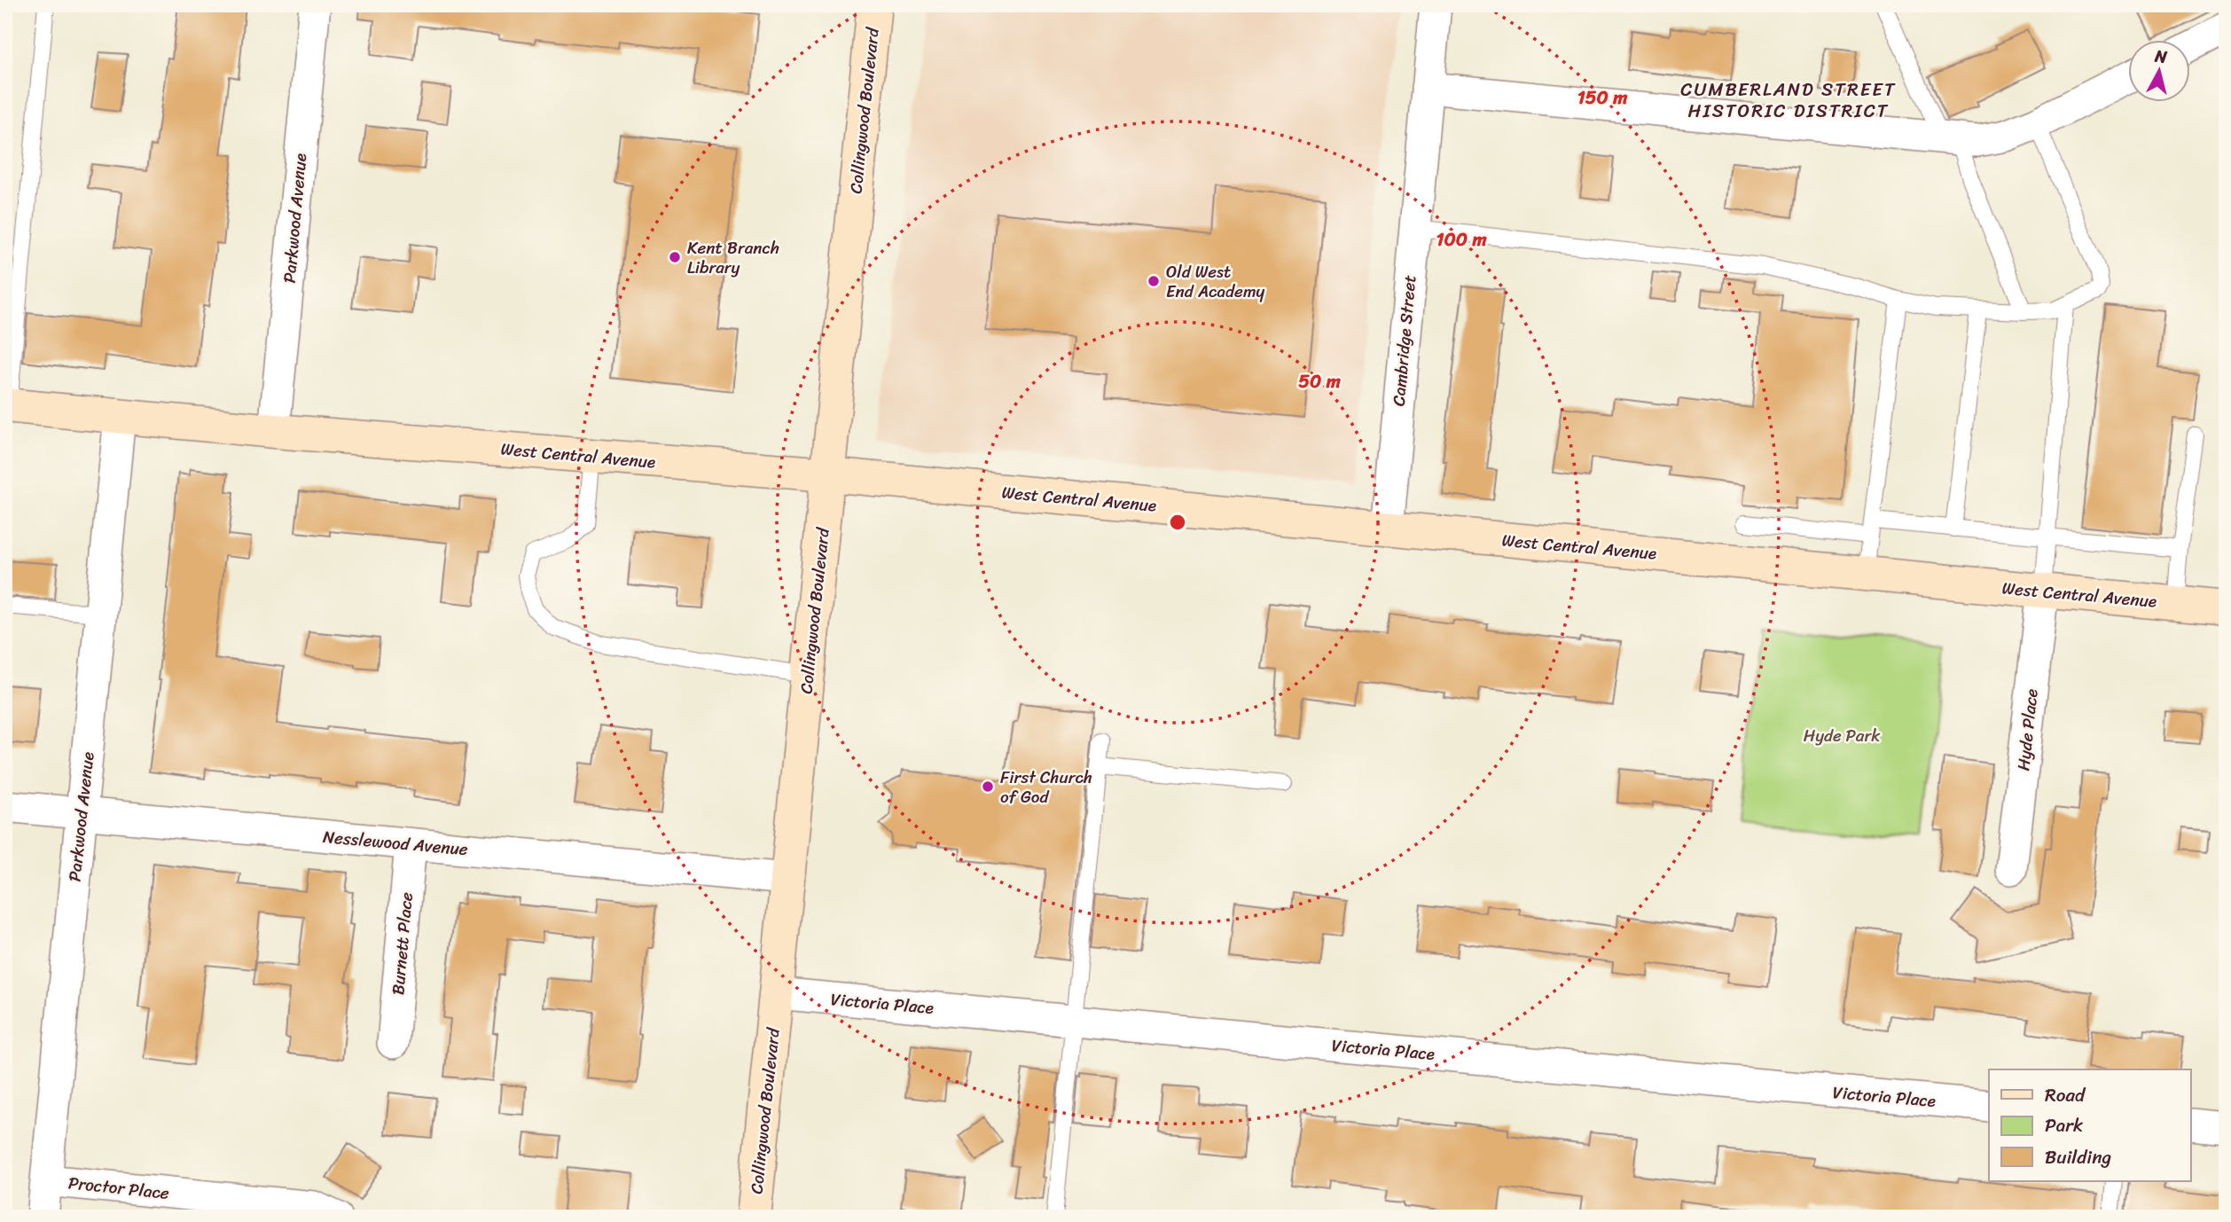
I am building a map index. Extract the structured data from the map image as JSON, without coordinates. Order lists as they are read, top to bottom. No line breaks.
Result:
{"streets":{"main road":["Collingwood Boulevard","West Central Avenue"],"street":["Parkwood Avenue","Cambridge Street","Hyde Place","Nesslewood Avenue","Burnett Place","Victoria Place","Proctor Place"]},"crossings":[["Collingwood Boulevard","West Central Avenue"],["Collingwood Boulevard","Nesslewood Avenue"],["Collingwood Boulevard","Victoria Place"],["Parkwood Avenue","West Central Avenue"],["Parkwood Avenue","Nesslewood Avenue"],["Parkwood Avenue","Proctor Place"],["Cambridge Street","West Central Avenue"],["West Central Avenue","Hyde Place"],["Nesslewood Avenue","Burnett Place"]],"districts":["CUMBERLAND STREET HISTORIC DISTRICT"],"parks":["Hyde Park"],"places":["Kent Branch Library","Old West End Academy","First Church of God"],"legend":["Road","Park","Building"],"north":"top","rings":["150 m","100 m","50 m"]}
